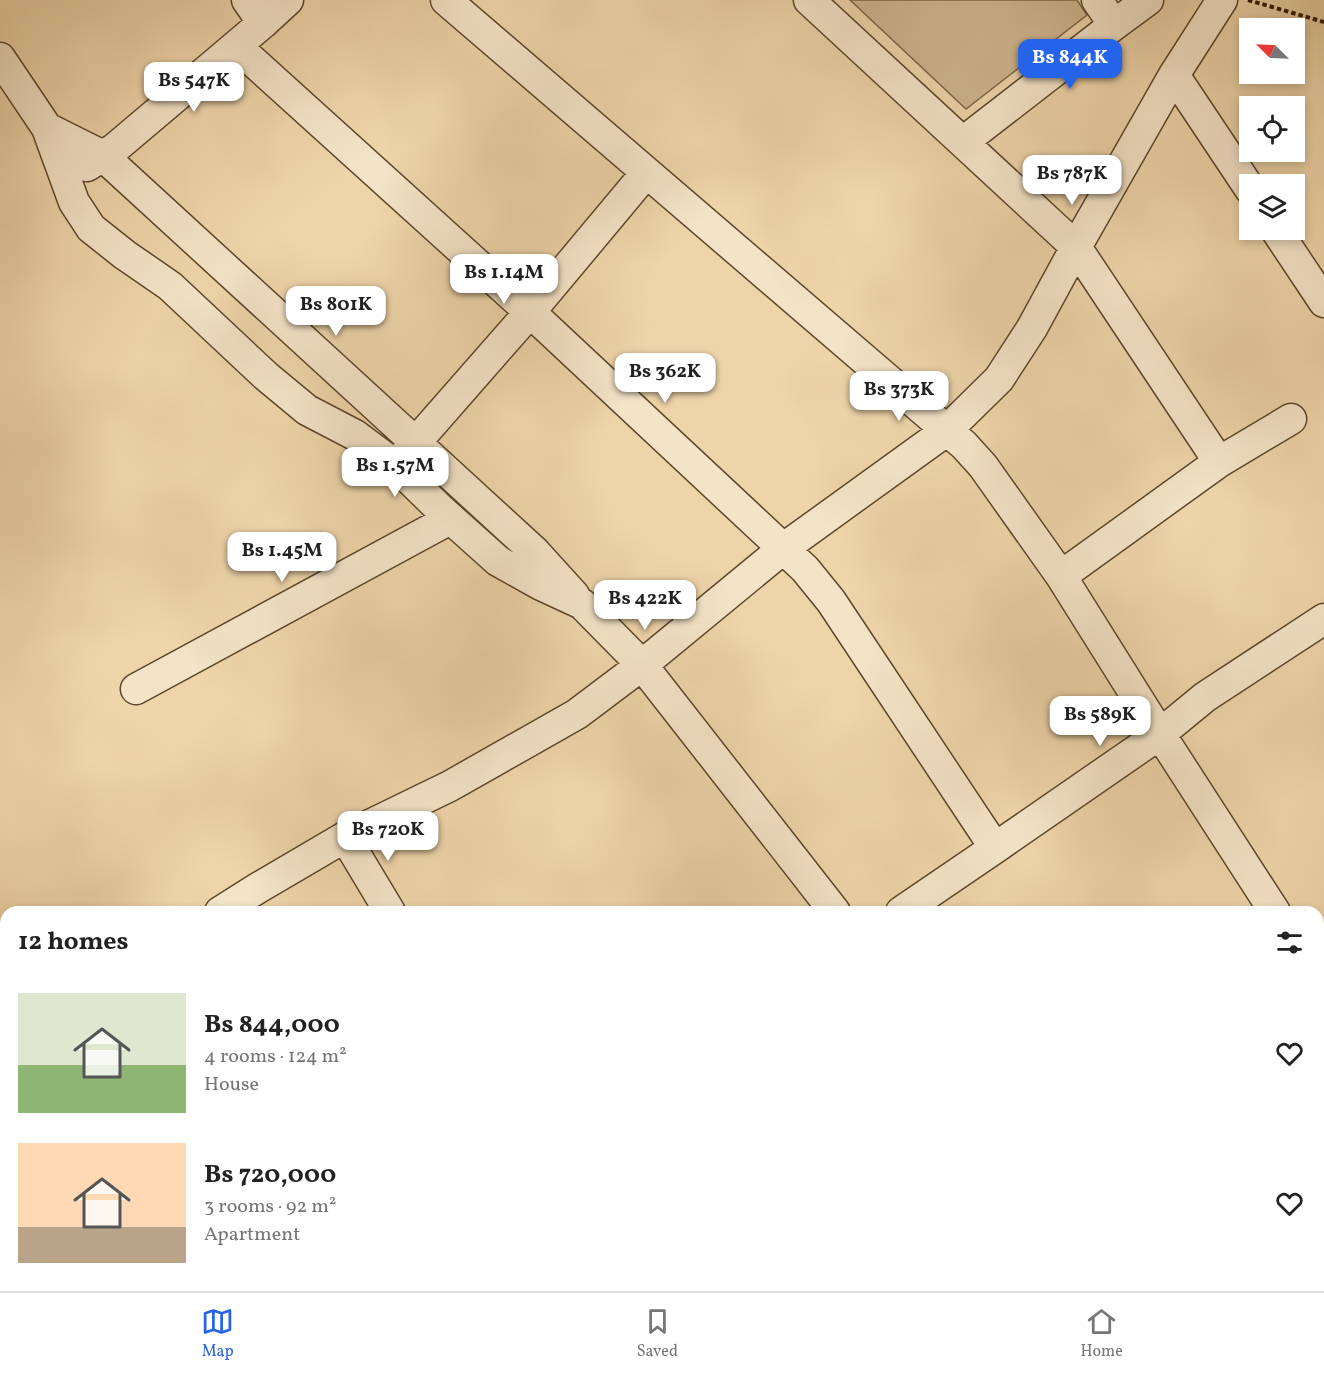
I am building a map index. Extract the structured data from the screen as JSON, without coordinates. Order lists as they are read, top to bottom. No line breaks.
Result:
{"north":"top left","page":{"price":["Bs 844K","Bs 547K","Bs 787K","Bs 1.14M","Bs 801K","Bs 362K","Bs 373K","Bs 1.57M","Bs 1.45M","Bs 422K","Bs 589K","Bs 720K"],"heading":"12 homes","list":[{"name":"Bs 844,000","note":"4 rooms · 124 m² · House"},{"name":"Bs 720,000","note":"3 rooms · 92 m² · Apartment"}],"tabs":["Map","Saved","Home"]}}
